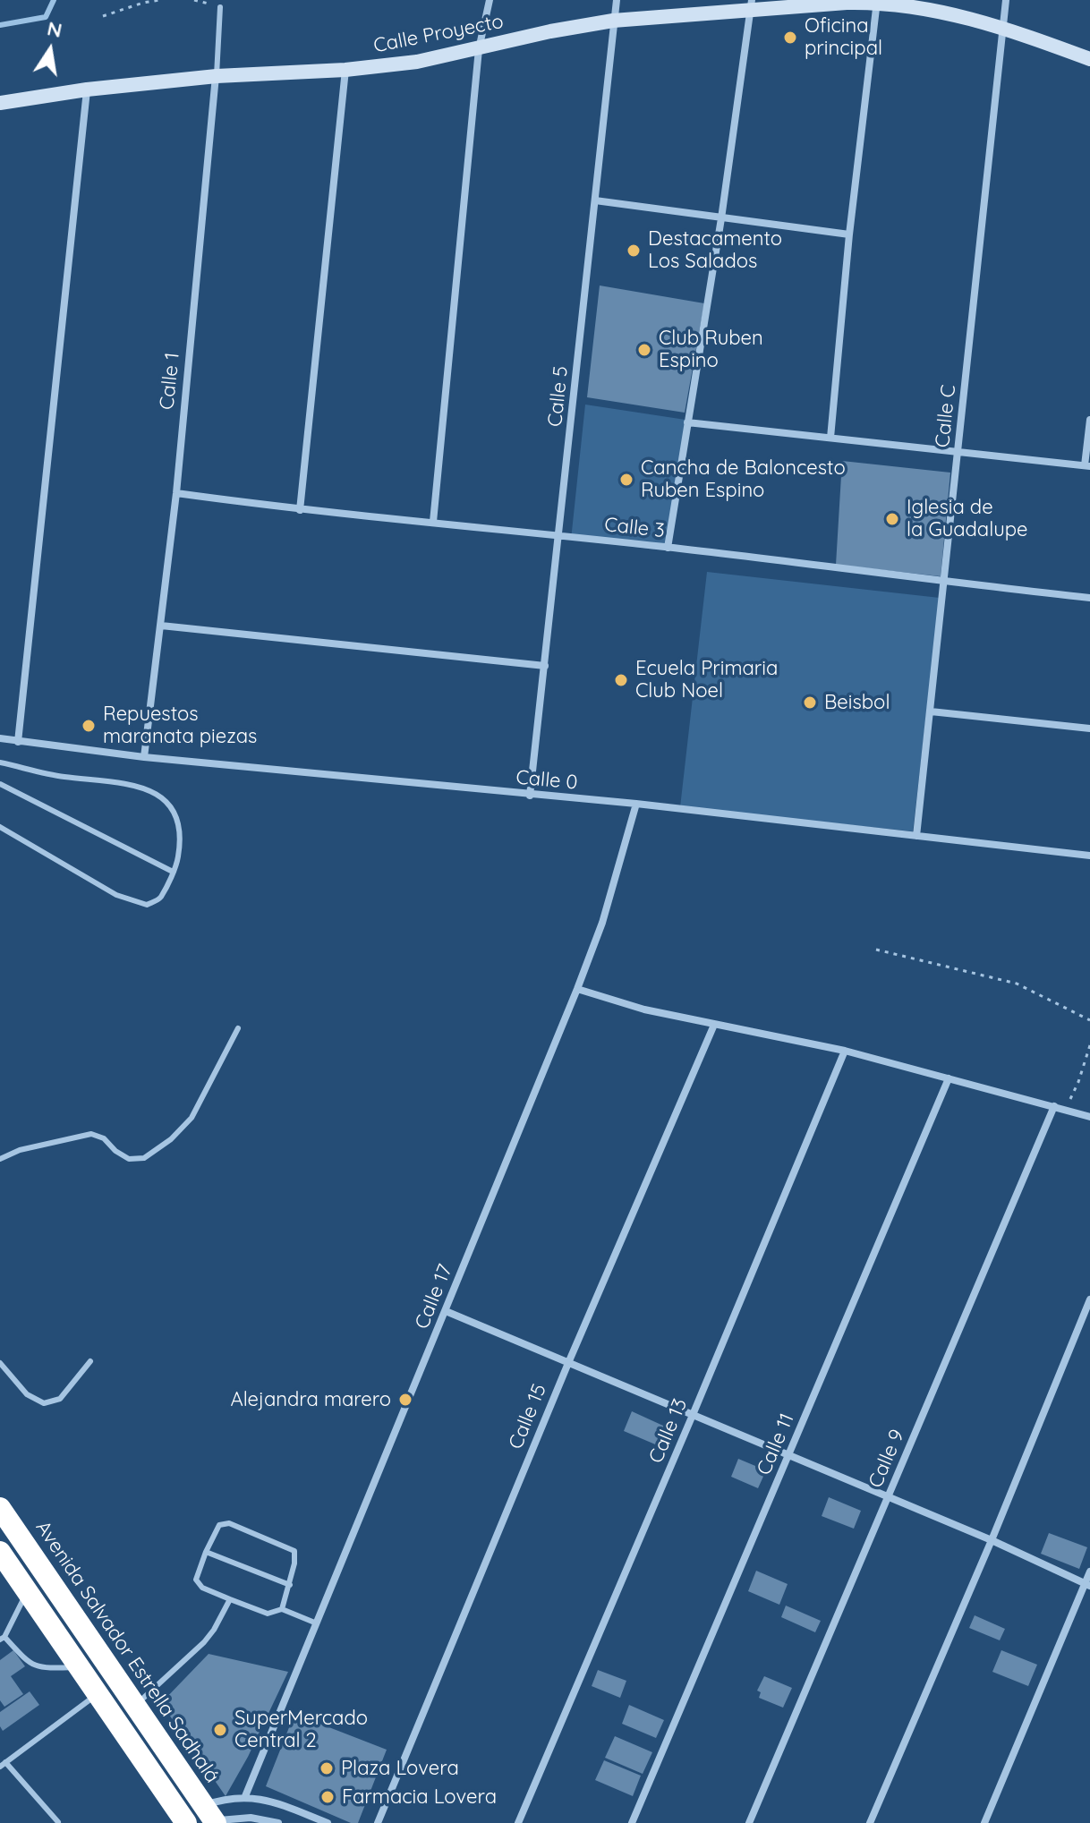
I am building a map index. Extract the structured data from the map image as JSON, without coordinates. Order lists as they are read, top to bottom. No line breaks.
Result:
{"streets":{"highway":["Avenida Salvador Estrella Sadhalá"],"street":["Calle Proyecto","Calle 1","Calle 5","Calle C","Calle 3","Calle 0","Calle 17","Calle 15","Calle 13","Calle 11","Calle 9"]},"crossings":[["Calle Proyecto","Calle 1"],["Calle Proyecto","Calle 5"],["Calle Proyecto","Calle C"],["Calle 1","Calle 3"],["Calle 1","Calle 0"],["Calle 5","Calle 3"],["Calle 5","Calle 0"],["Calle C","Calle 3"],["Calle C","Calle 0"],["Calle 0","Calle 17"]],"places":["Oficina principal","Destacamento Los Salados","Club Ruben Espino","Cancha de Baloncesto Ruben Espino","Iglesia de la Guadalupe","Ecuela Primaria Club Noel","Beisbol","Repuestos maranata piezas","Alejandra marero","SuperMercado Central 2","Plaza Lovera","Farmacia Lovera"],"north":"top"}
